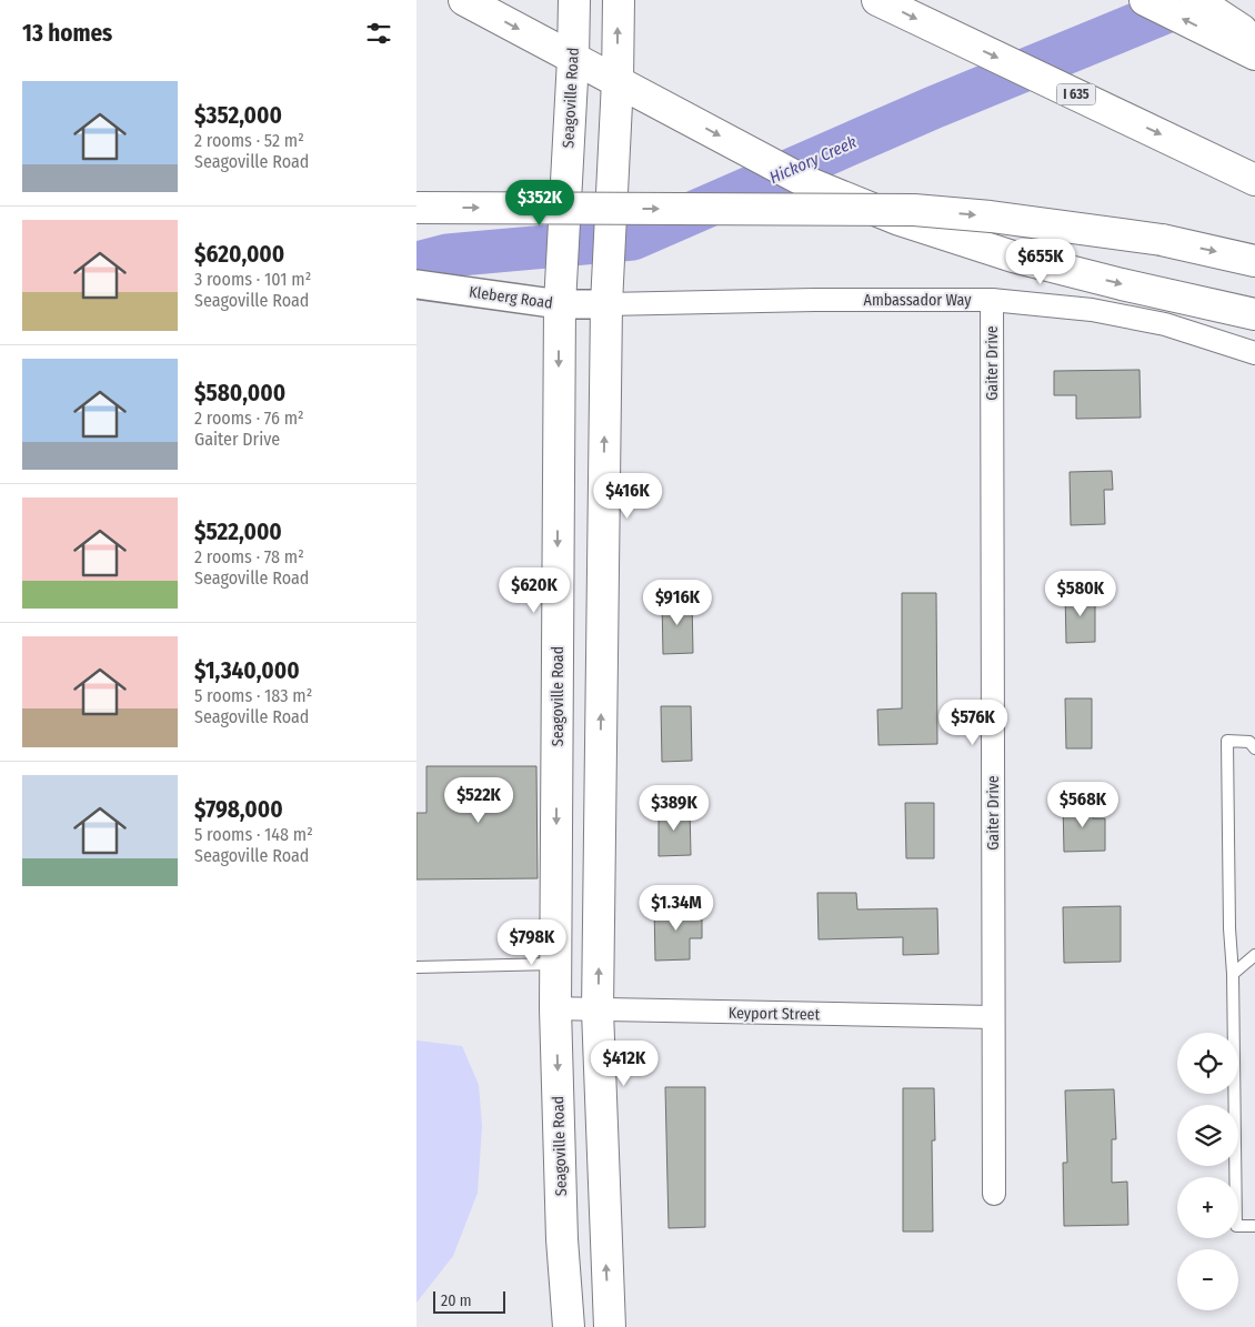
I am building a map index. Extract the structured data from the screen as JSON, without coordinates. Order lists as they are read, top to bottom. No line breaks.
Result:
{"streets":{"main road":["I 635","Seagoville Road"],"street":["Kleberg Road","Ambassador Way","Gaiter Drive","Keyport Street"]},"crossings":[["Seagoville Road","Kleberg Road"],["Seagoville Road","Keyport Street"],["Kleberg Road","Ambassador Way"],["Ambassador Way","Gaiter Drive"],["Gaiter Drive","Keyport Street"]],"water":["Hickory Creek"],"scale_bar":"20 m","page":{"heading":"13 homes","list":[{"name":"$352,000","note":"2 rooms · 52 m² · Seagoville Road"},{"name":"$620,000","note":"3 rooms · 101 m² · Seagoville Road"},{"name":"$580,000","note":"2 rooms · 76 m² · Gaiter Drive"},{"name":"$522,000","note":"2 rooms · 78 m² · Seagoville Road"},{"name":"$1,340,000","note":"5 rooms · 183 m² · Seagoville Road"},{"name":"$798,000","note":"5 rooms · 148 m² · Seagoville Road"}],"price":["$352K","$655K","$416K","$620K","$580K","$916K","$576K","$522K","$568K","$389K","$1.34M","$798K","$412K"],"map_buttons":["+","−"],"scale":"20 m"}}
